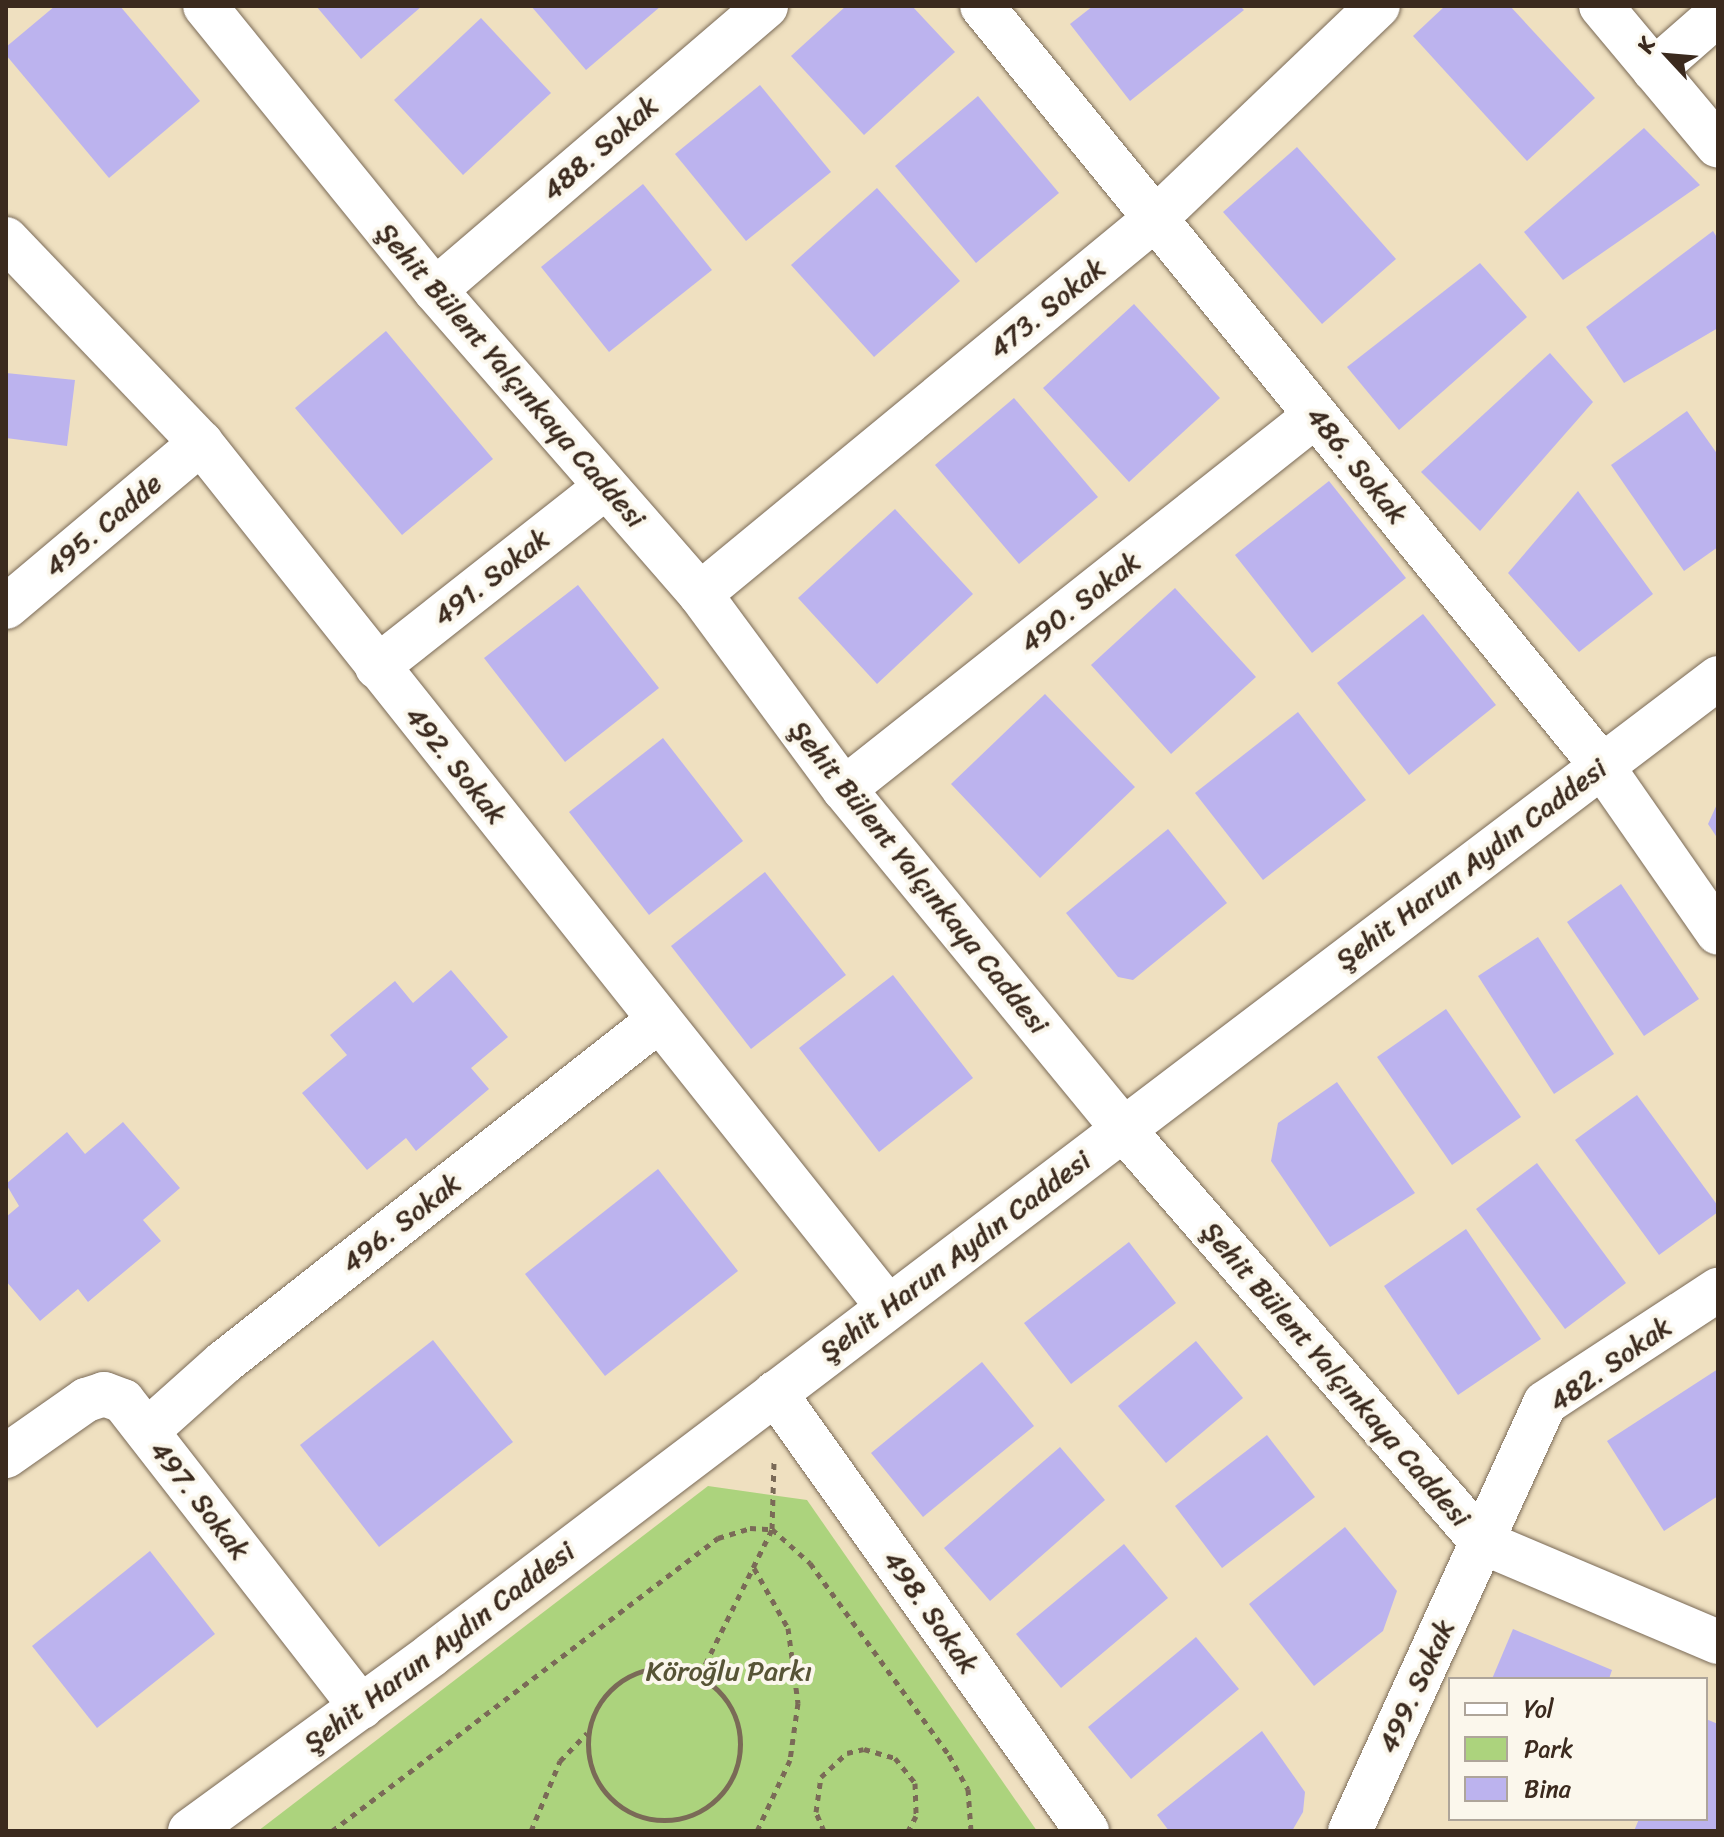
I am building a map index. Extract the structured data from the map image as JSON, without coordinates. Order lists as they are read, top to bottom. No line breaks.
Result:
{"streets":{"street":["488. Sokak","473. Sokak","Şehit Bülent Yalçınkaya Caddesi","486. Sokak","495. Cadde","491. Sokak","490. Sokak","492. Sokak","Şehit Harun Aydın Caddesi","496. Sokak","482. Sokak","497. Sokak","498. Sokak","499. Sokak"]},"crossings":[["488. Sokak","Şehit Bülent Yalçınkaya Caddesi"],["473. Sokak","Şehit Bülent Yalçınkaya Caddesi"],["473. Sokak","486. Sokak"],["Şehit Bülent Yalçınkaya Caddesi","491. Sokak"],["Şehit Bülent Yalçınkaya Caddesi","490. Sokak"],["Şehit Bülent Yalçınkaya Caddesi","Şehit Harun Aydın Caddesi"],["Şehit Bülent Yalçınkaya Caddesi","482. Sokak"],["Şehit Bülent Yalçınkaya Caddesi","499. Sokak"],["486. Sokak","490. Sokak"],["486. Sokak","Şehit Harun Aydın Caddesi"],["495. Cadde","492. Sokak"],["491. Sokak","492. Sokak"],["492. Sokak","Şehit Harun Aydın Caddesi"],["492. Sokak","496. Sokak"],["Şehit Harun Aydın Caddesi","497. Sokak"],["Şehit Harun Aydın Caddesi","498. Sokak"],["496. Sokak","497. Sokak"],["482. Sokak","499. Sokak"]],"parks":["Köroğlu Parkı"],"legend":["Yol","Park","Bina"],"north":"top left"}
